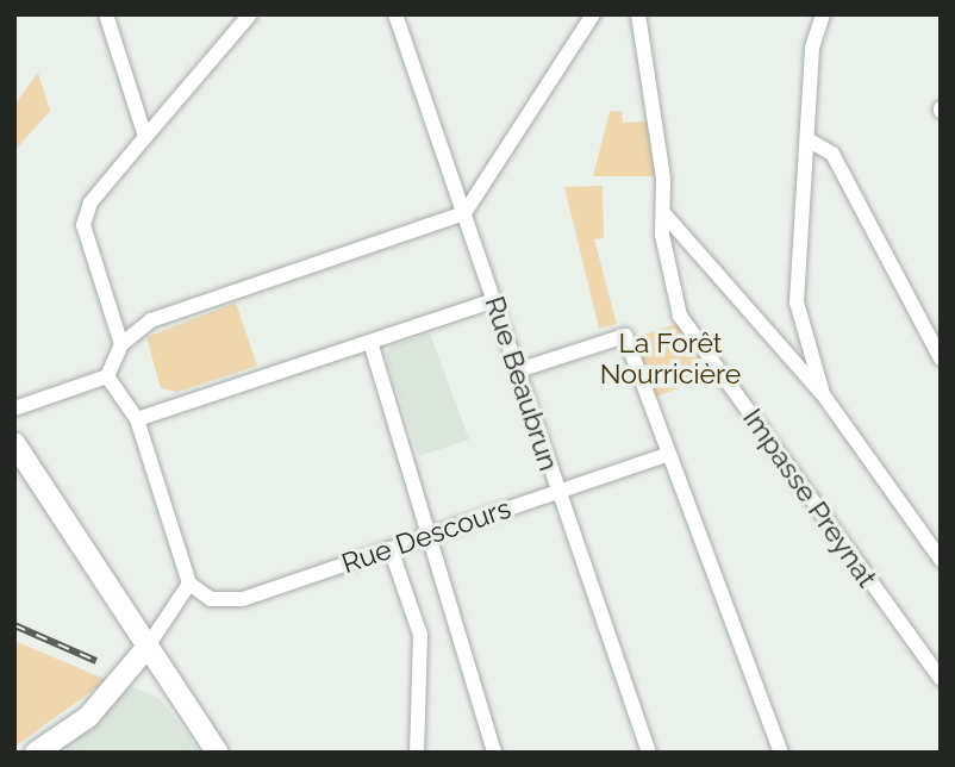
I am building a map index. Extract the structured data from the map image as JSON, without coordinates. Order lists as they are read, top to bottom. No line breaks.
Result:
{"streets":{"street":["Rue Beaubrun","Impasse Preynat","Rue Descours"]},"crossings":[["Rue Beaubrun","Rue Descours"]],"parks":["La Forêt Nourricière"]}
